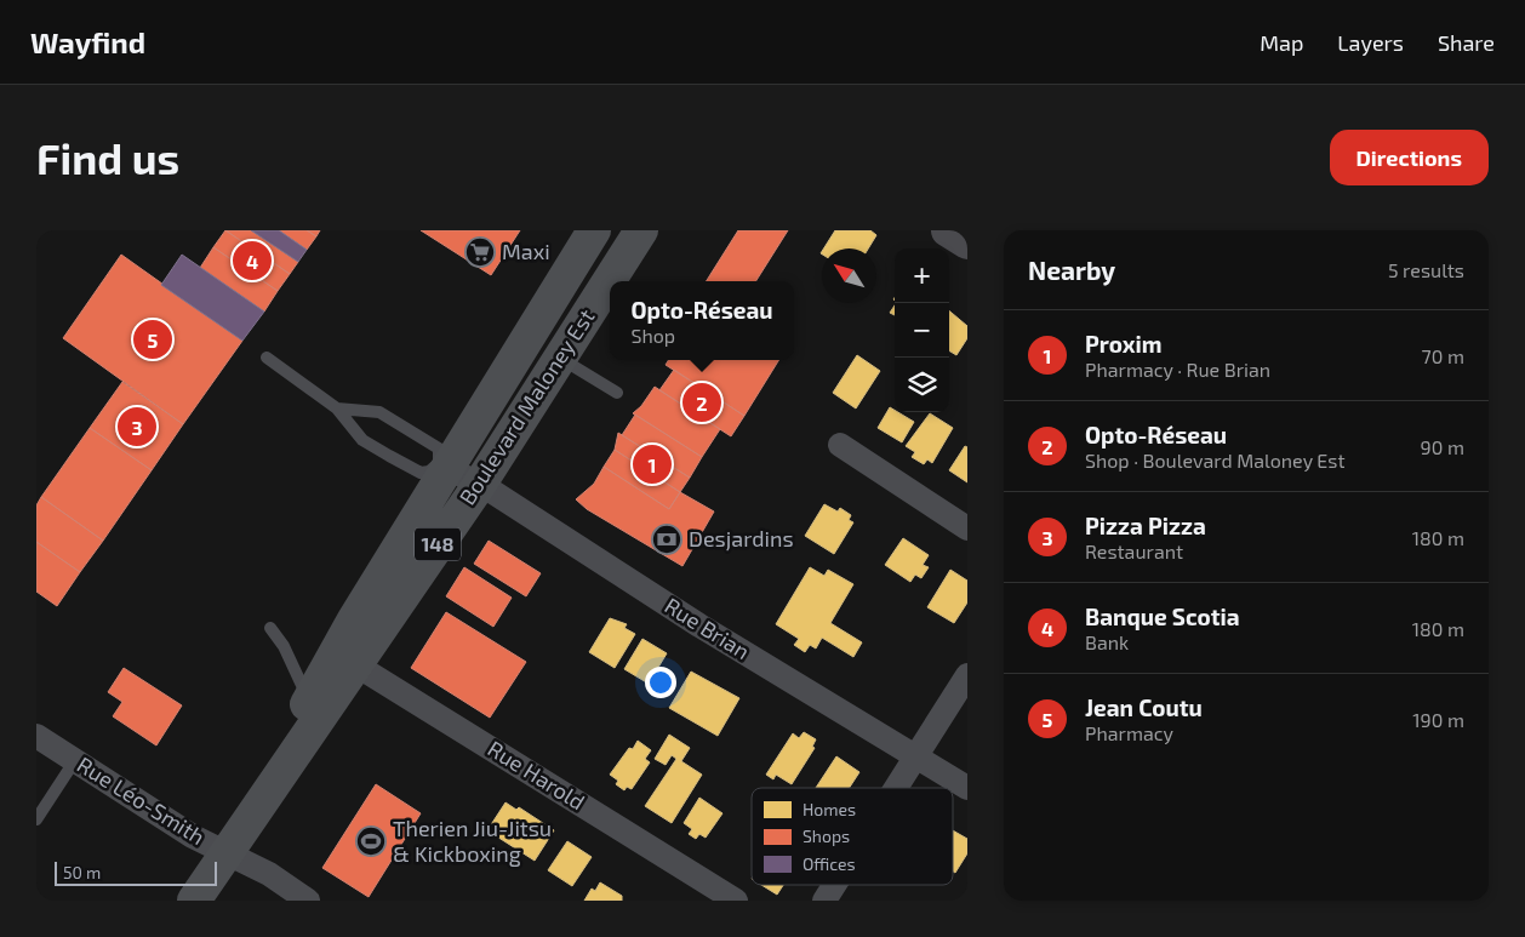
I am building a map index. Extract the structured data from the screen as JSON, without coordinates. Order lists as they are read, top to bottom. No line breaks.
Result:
{"streets":{"main road":["Boulevard Maloney Est","148"],"street":["Rue Brian","Rue Harold","Rue Léo-Smith"]},"crossings":[["Boulevard Maloney Est","Rue Brian"],["Boulevard Maloney Est","Rue Harold"],["Boulevard Maloney Est","Rue Léo-Smith"]],"places":{"supermarket":["Maxi"],"bank":["Desjardins"],"sports":["Therien Jiu-Jitsu & Kickboxing"]},"legend":["Homes","Shops","Offices"],"scale_bar":"50 m","north":"top left","page":{"header":"Wayfind","nav":["Map","Layers","Share"],"buttons":"Directions","title":"Find us","heading":["Nearby","5 results"],"pins":["4","5","2","3","1"],"map_buttons":["+","−"],"popup":["Opto-Réseau","Shop"],"list":[{"mark":"1","name":"Proxim","note":"Pharmacy · Rue Brian","value":"70 m"},{"mark":"2","name":"Opto-Réseau","note":"Shop · Boulevard Maloney Est","value":"90 m"},{"mark":"3","name":"Pizza Pizza","note":"Restaurant","value":"180 m"},{"mark":"4","name":"Banque Scotia","note":"Bank","value":"180 m"},{"mark":"5","name":"Jean Coutu","note":"Pharmacy","value":"190 m"}],"scale":"50 m"}}
